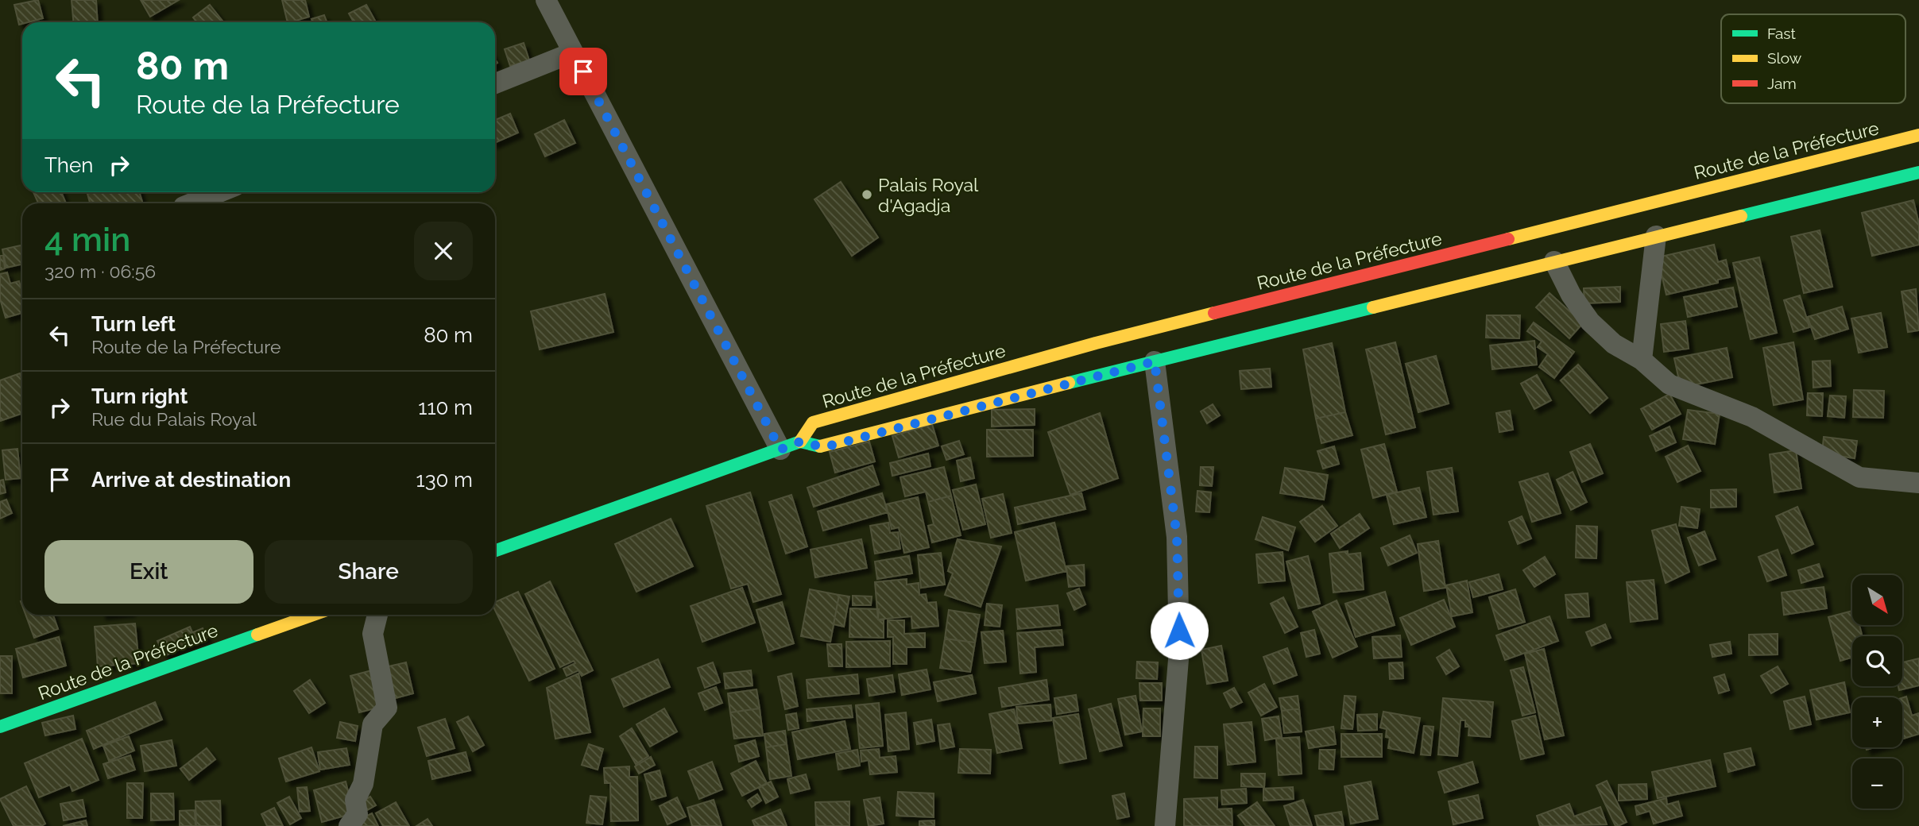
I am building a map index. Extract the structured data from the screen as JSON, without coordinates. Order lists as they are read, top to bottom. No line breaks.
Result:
{"streets":{"street":["Route de la Préfecture"]},"places":["Palais Royal d'Agadja"],"legend":["Fast","Slow","Jam"],"north":"bottom right","page":{"turn":["80 m","Route de la Préfecture"],"then":"Then","heading":["4 min","320 m · 06:56"],"list":[{"name":"Turn left","note":"Route de la Préfecture","value":"80 m"},{"name":"Turn right","note":"Rue du Palais Royal","value":"110 m"},{"name":"Arrive at destination","value":"130 m"}],"buttons":["Exit","Share"],"map_buttons":["+","−"]}}
